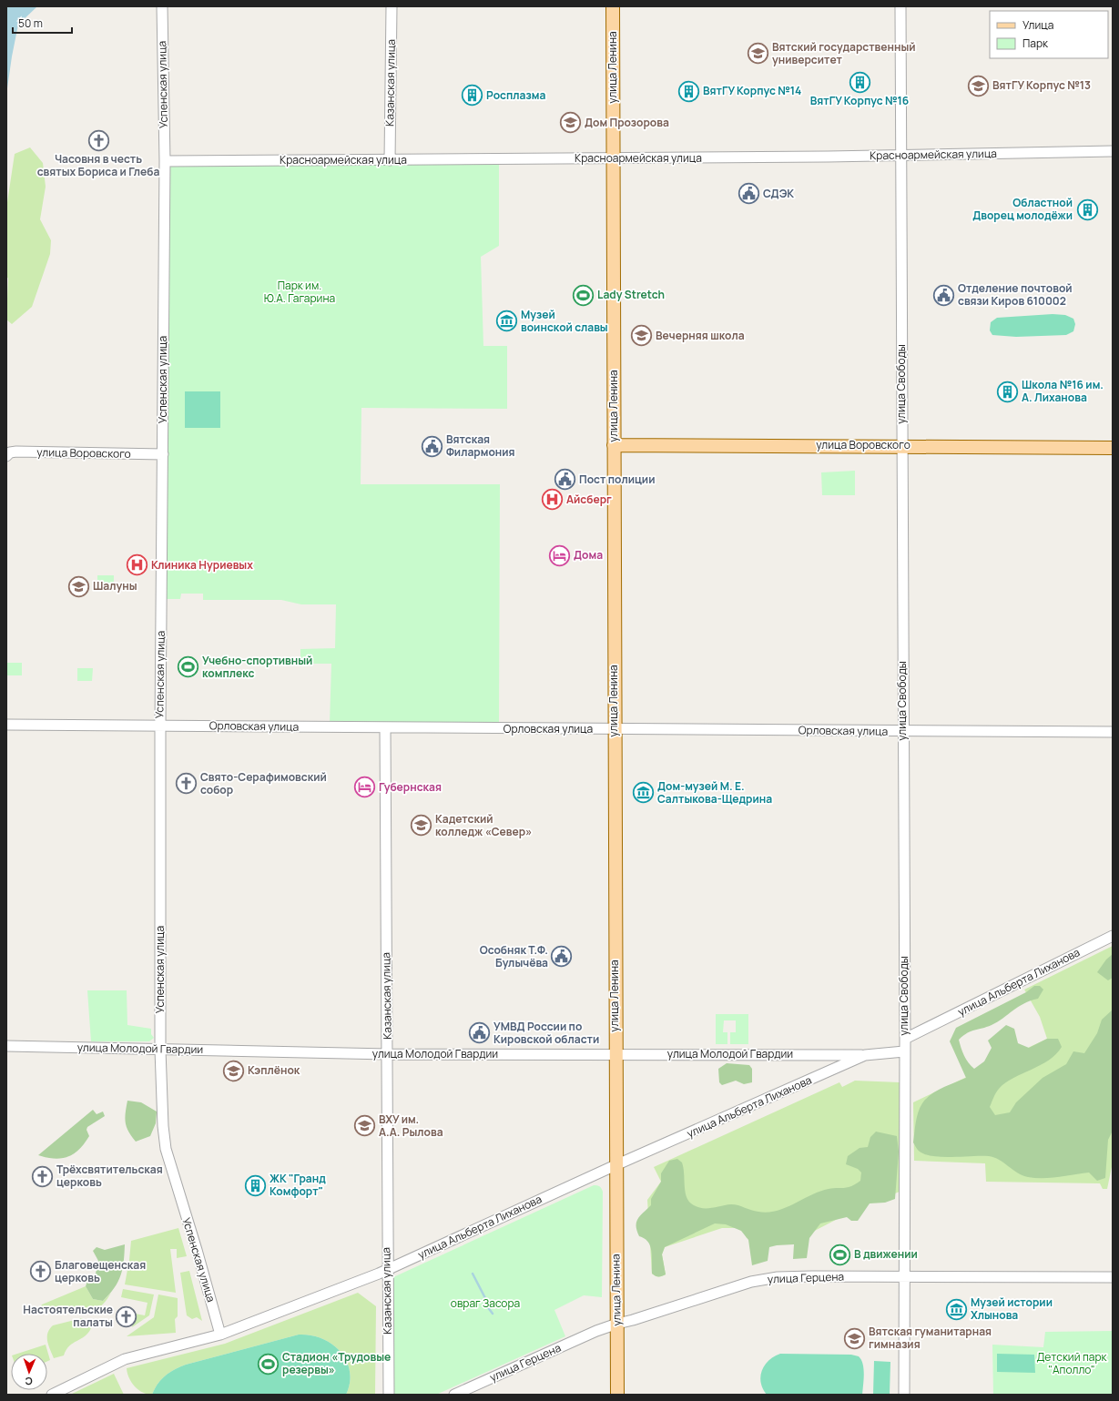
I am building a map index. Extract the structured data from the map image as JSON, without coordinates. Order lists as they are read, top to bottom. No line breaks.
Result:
{"streets":{"main road":["улица Ленина","улица Воровского"],"street":["Казанская улица","Успенская улица","Красноармейская улица","улица Свободы","Орловская улица","улица Альберта Лиханова","улица Молодой Гвардии","улица Герцена"]},"crossings":[["улица Ленина","Красноармейская улица"],["улица Ленина","улица Воровского"],["улица Ленина","Орловская улица"],["улица Ленина","улица Альберта Лиханова"],["улица Ленина","улица Молодой Гвардии"],["улица Ленина","улица Герцена"],["Казанская улица","Красноармейская улица"],["Казанская улица","Орловская улица"],["Казанская улица","улица Альберта Лиханова"],["Казанская улица","улица Молодой Гвардии"],["Успенская улица","Красноармейская улица"],["Успенская улица","улица Воровского"],["Успенская улица","Орловская улица"],["Успенская улица","улица Альберта Лиханова"],["Успенская улица","улица Молодой Гвардии"],["Красноармейская улица","улица Свободы"],["улица Свободы","улица Воровского"],["улица Свободы","Орловская улица"],["улица Свободы","улица Альберта Лиханова"],["улица Свободы","улица Герцена"],["улица Альберта Лиханова","улица Молодой Гвардии"]],"parks":["Парк им. Ю.А. Гагарина","овраг Засора","Детский парк \"Аполло\""],"places":{"school or university":["Вятский государственный университет","ВятГУ Корпус №13","Дом Прозорова","Вечерняя школа","Шалуны","Кадетский колледж «Север»","Кэплёнок","ВХУ им. А.А. Рылова","Вятская гуманитарная гимназия"],"building":["ВятГУ Корпус №16","ВятГУ Корпус №14","Росплазма","Областной Дворец молодёжи","Школа №16 им. А. Лиханова","ЖК \"Гранд Комфорт\""],"church":["Часовня в честь святых Бориса и Глеба","Свято-Серафимовский собор","Трёхсвятительская церковь","Благовещенская церковь","Настоятельские палаты"],"public building":["СДЭК","Отделение почтовой связи Киров 610002","Вятская Филармония","Пост полиции","Особняк Т.Ф. Булычёва","УМВД России по Кировской области"],"sports":["Lady Stretch","Учебно-спортивный комплекс","В движении","Стадион «Трудовые резервы»"],"museum":["Музей воинской славы","Дом-музей М. Е. Салтыкова-Щедрина","Музей истории Хлынова"],"hospital":["Айсберг","Клиника Нуриевых"],"hotel":["Дома","Губернская"]},"legend":["Улица","Парк"],"scale_bar":"50 m","north":"bottom"}
